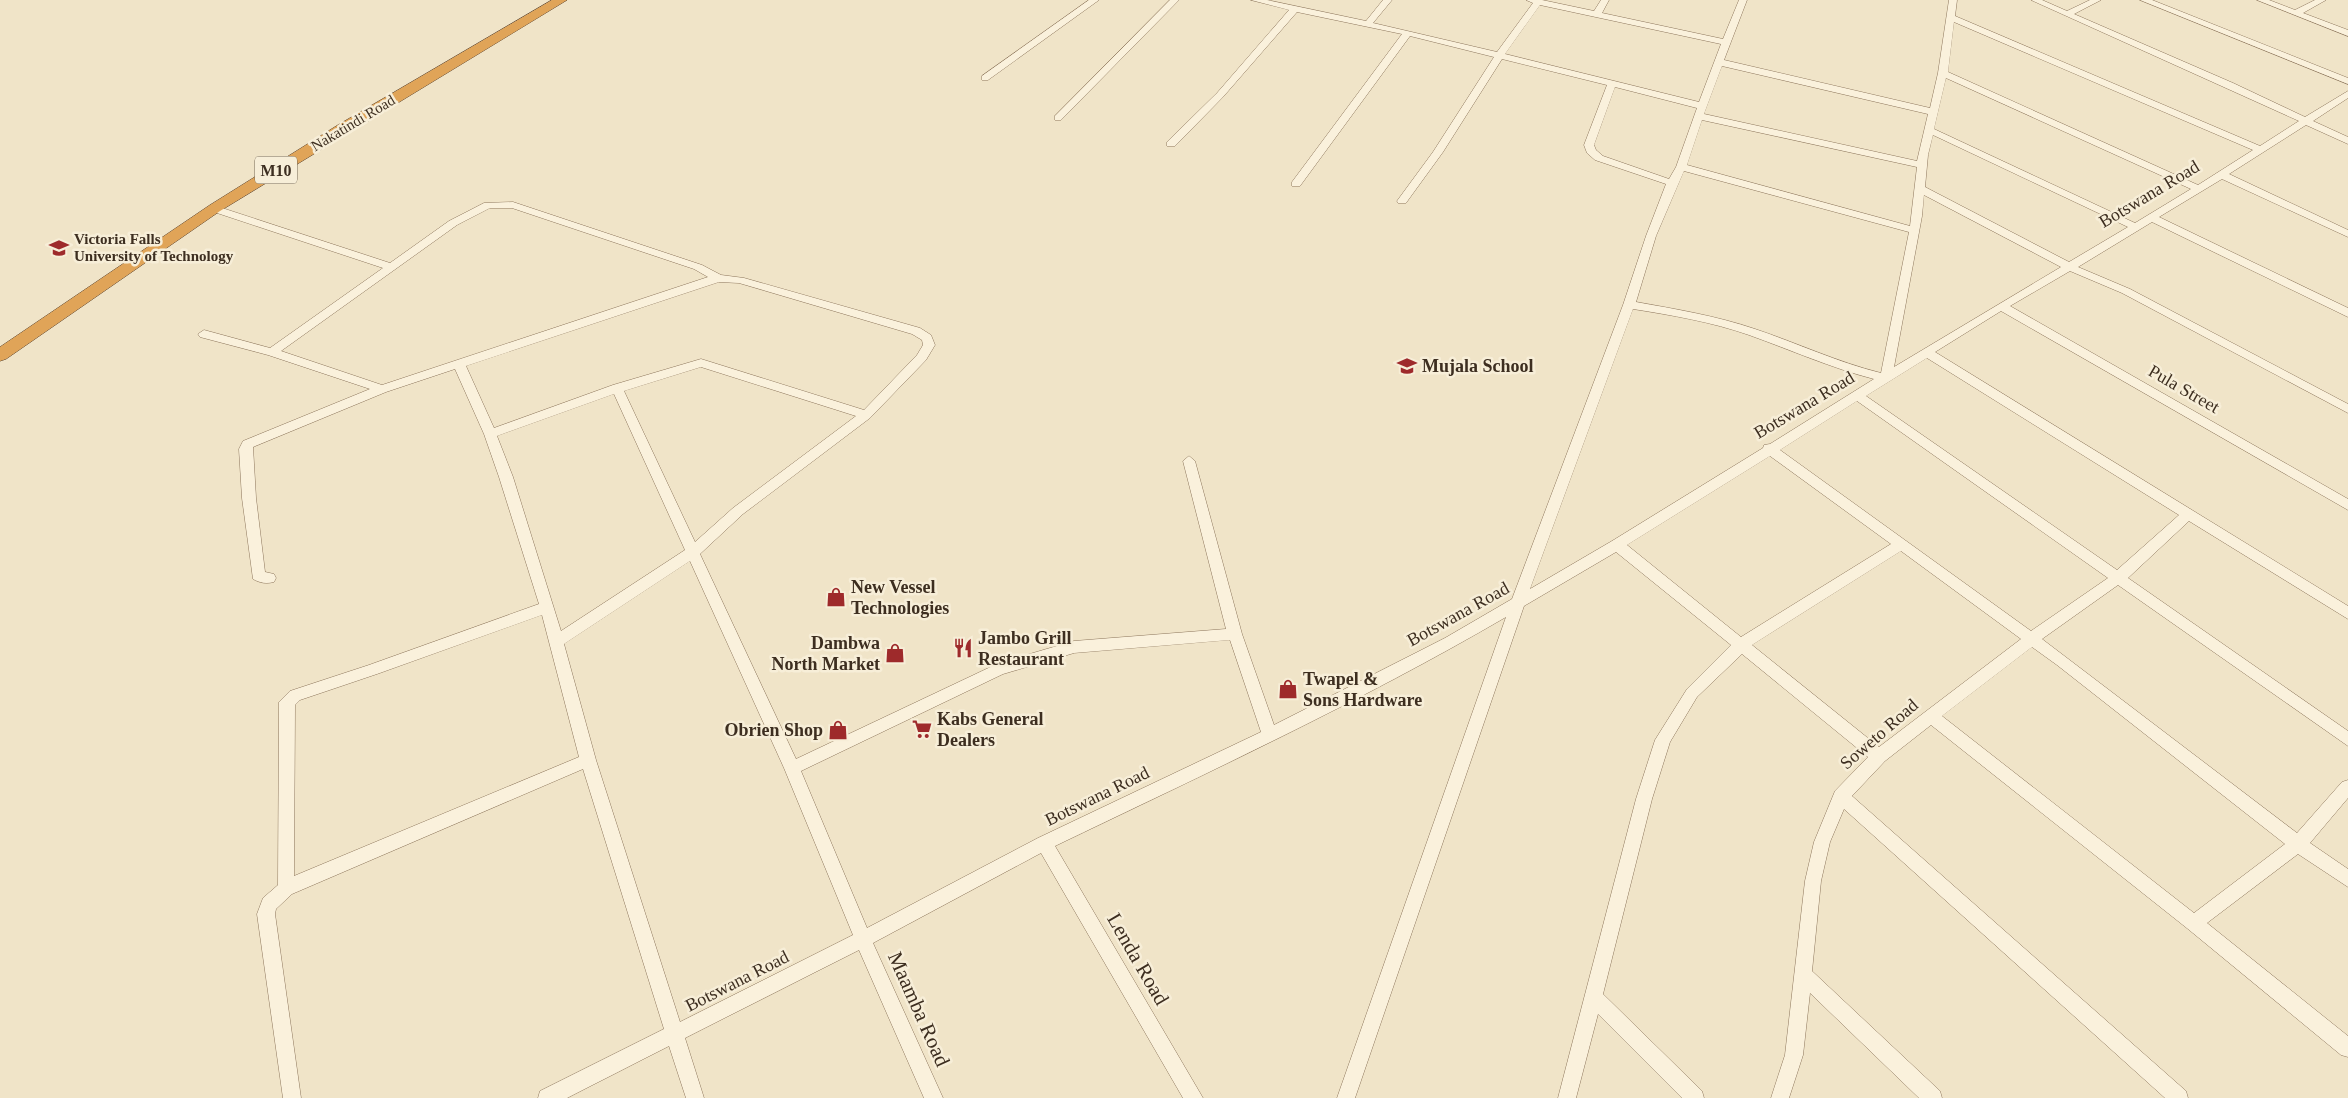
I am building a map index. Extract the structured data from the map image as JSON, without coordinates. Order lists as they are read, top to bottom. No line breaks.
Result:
{"streets":{"highway":["Nakatindi Road","M10"],"street":["Botswana Road","Pula Street","Soweto Road","Lenda Road","Maamba Road"]},"crossings":[["Botswana Road","Pula Street"],["Botswana Road","Lenda Road"],["Botswana Road","Maamba Road"]],"places":{"school or university":["Victoria Falls University of Technology","Mujala School"],"shop":["New Vessel Technologies","Dambwa North Market","Twapel & Sons Hardware","Obrien Shop"],"restaurant":["Jambo Grill Restaurant"],"supermarket":["Kabs General Dealers"]}}
